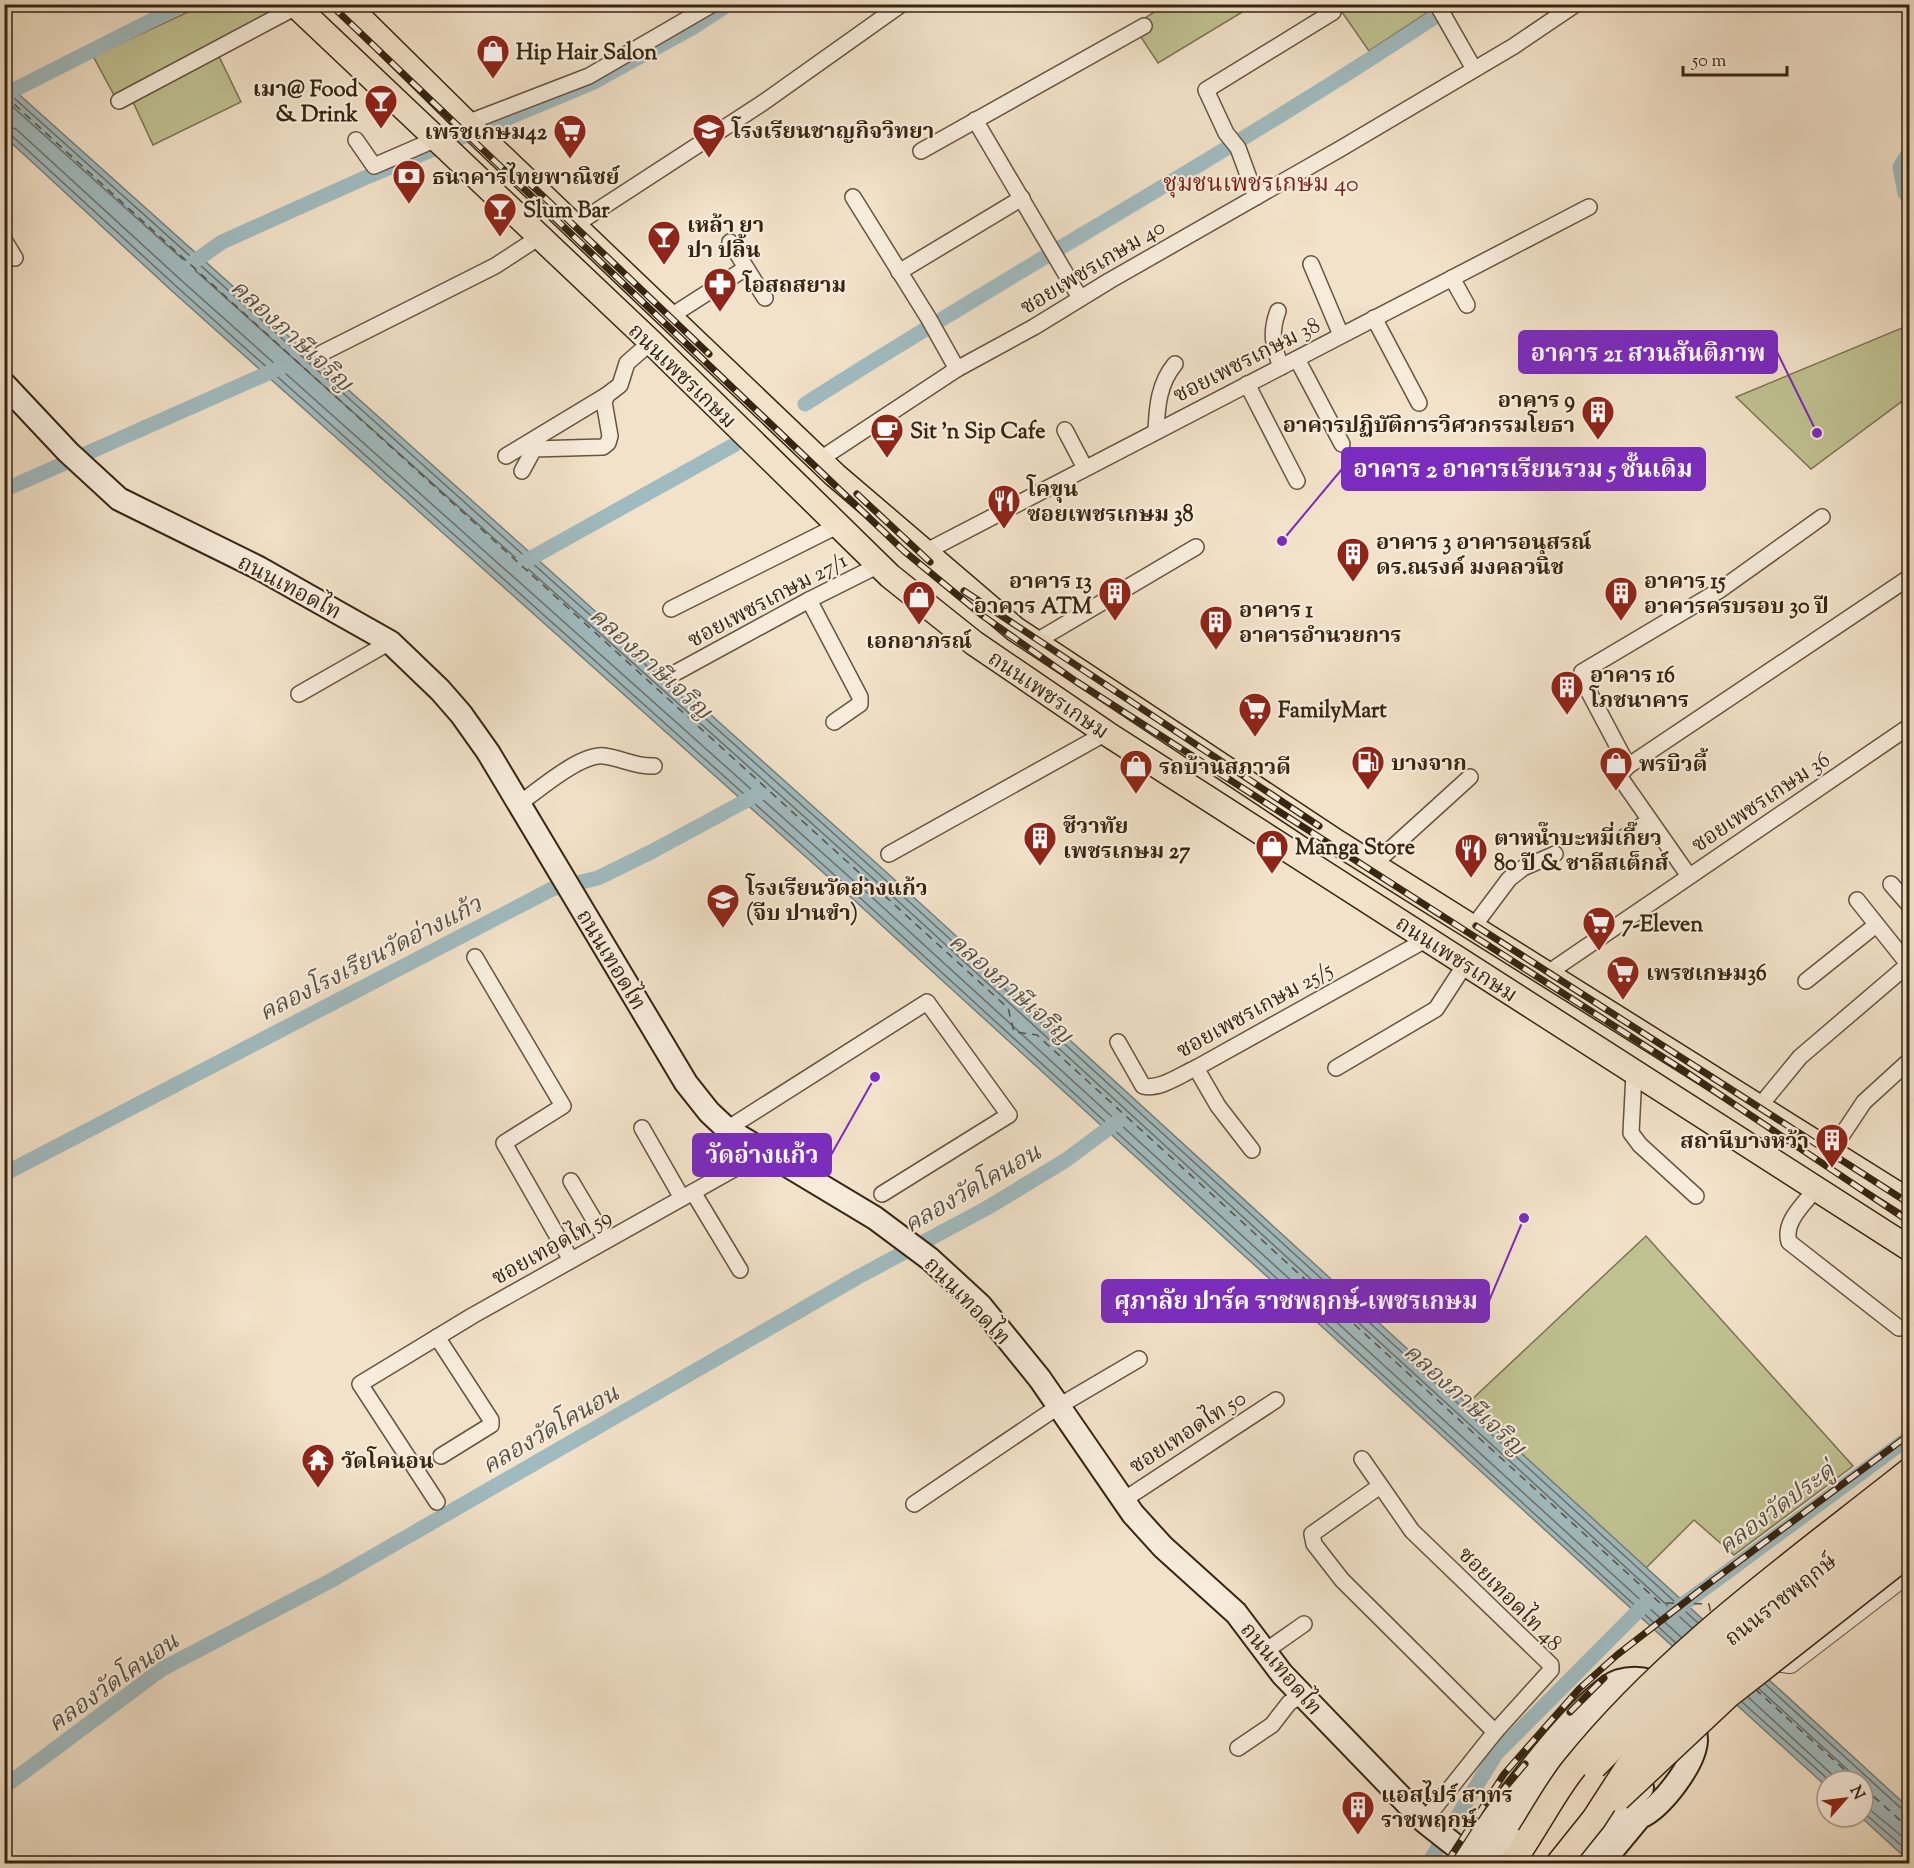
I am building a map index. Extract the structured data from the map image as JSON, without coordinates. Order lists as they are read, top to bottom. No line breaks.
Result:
{"streets":{"main road":["ถนนเพชรเกษม","ถนนเทอดไท","ถนนราชพฤกษ์"],"street":["ซอยเพชรเกษม 40","ซอยเพชรเกษม 38","ซอยเพชรเกษม 27/1","ซอยเพชรเกษม 36","ซอยเพชรเกษม 25/5","ซอยเทอดไท 59","ซอยเทอดไท 50","ซอยเทอดไท 48"]},"crossings":[["ซอยเพชรเกษม 40","ถนนเพชรเกษม"],["ซอยเพชรเกษม 38","ถนนเพชรเกษม"],["ถนนเพชรเกษม","ซอยเพชรเกษม 27/1"],["ถนนเพชรเกษม","ซอยเพชรเกษม 36"],["ถนนเพชรเกษม","ซอยเพชรเกษม 25/5"],["ถนนเทอดไท","ซอยเทอดไท 59"],["ถนนเทอดไท","ซอยเทอดไท 50"],["ถนนเทอดไท","ซอยเทอดไท 48"]],"districts":["ชุมชนเพชรเกษม 40"],"water":["คลองภาษีเจริญ","คลองโรงเรียนวัดอ่างแก้ว","คลองวัดโคนอน","คลองวัดประดู่"],"places":{"shop":["Hip Hair Salon","เอกอาภรณ์","พรบิวตี้","รถบ้านสภาวดี","Manga Store"],"bar":["เมา@ Food & Drink","Slum Bar","เหล้า ยา ปา ปลิ้น"],"school or university":["โรงเรียนชาญกิจวิทยา","โรงเรียนวัดอ่างแก้ว (จีบ ปานขำ)"],"supermarket":["เพรชเกษม42","FamilyMart","7-Eleven","เพรชเกษม36"],"bank":["ธนาคารไทยพาณิชย์"],"pharmacy":["โอสถสยาม"],"other":["อาคาร 21 สวนสันติภาพ","อาคาร 2 อาคารเรียนรวม 5 ชั้นเดิม","วัดอ่างแก้ว","ศุภาลัย ปาร์ค ราชพฤกษ์-เพชรเกษม"],"building":["อาคาร 9 อาคารปฏิบัติการวิศวกรรมโยธา","อาคาร 3 อาคารอนุสรณ์ ดร.ณรงค์ มงคลวนิช","อาคาร 13 อาคาร ATM","อาคาร 15 อาคารครบรอบ 30 ปี","อาคาร 1 อาคารอำนวยการ","อาคาร 16 โภชนาคาร","ชีวาทัย เพชรเกษม 27","สถานีบางหว้า","แอสไปร์ สาทร ราชพฤกษ์"],"cafe":["Sit 'n Sip Cafe"],"restaurant":["โคขุน ซอยเพชรเกษม 38","ตาหน๊ำบะหมี่เกี๊ยว 80 ปี & ชาลีสเต็กส์"],"fuel station":["บางจาก"],"temple":["วัดโคนอน"]},"scale_bar":"50 m","north":"top right"}
